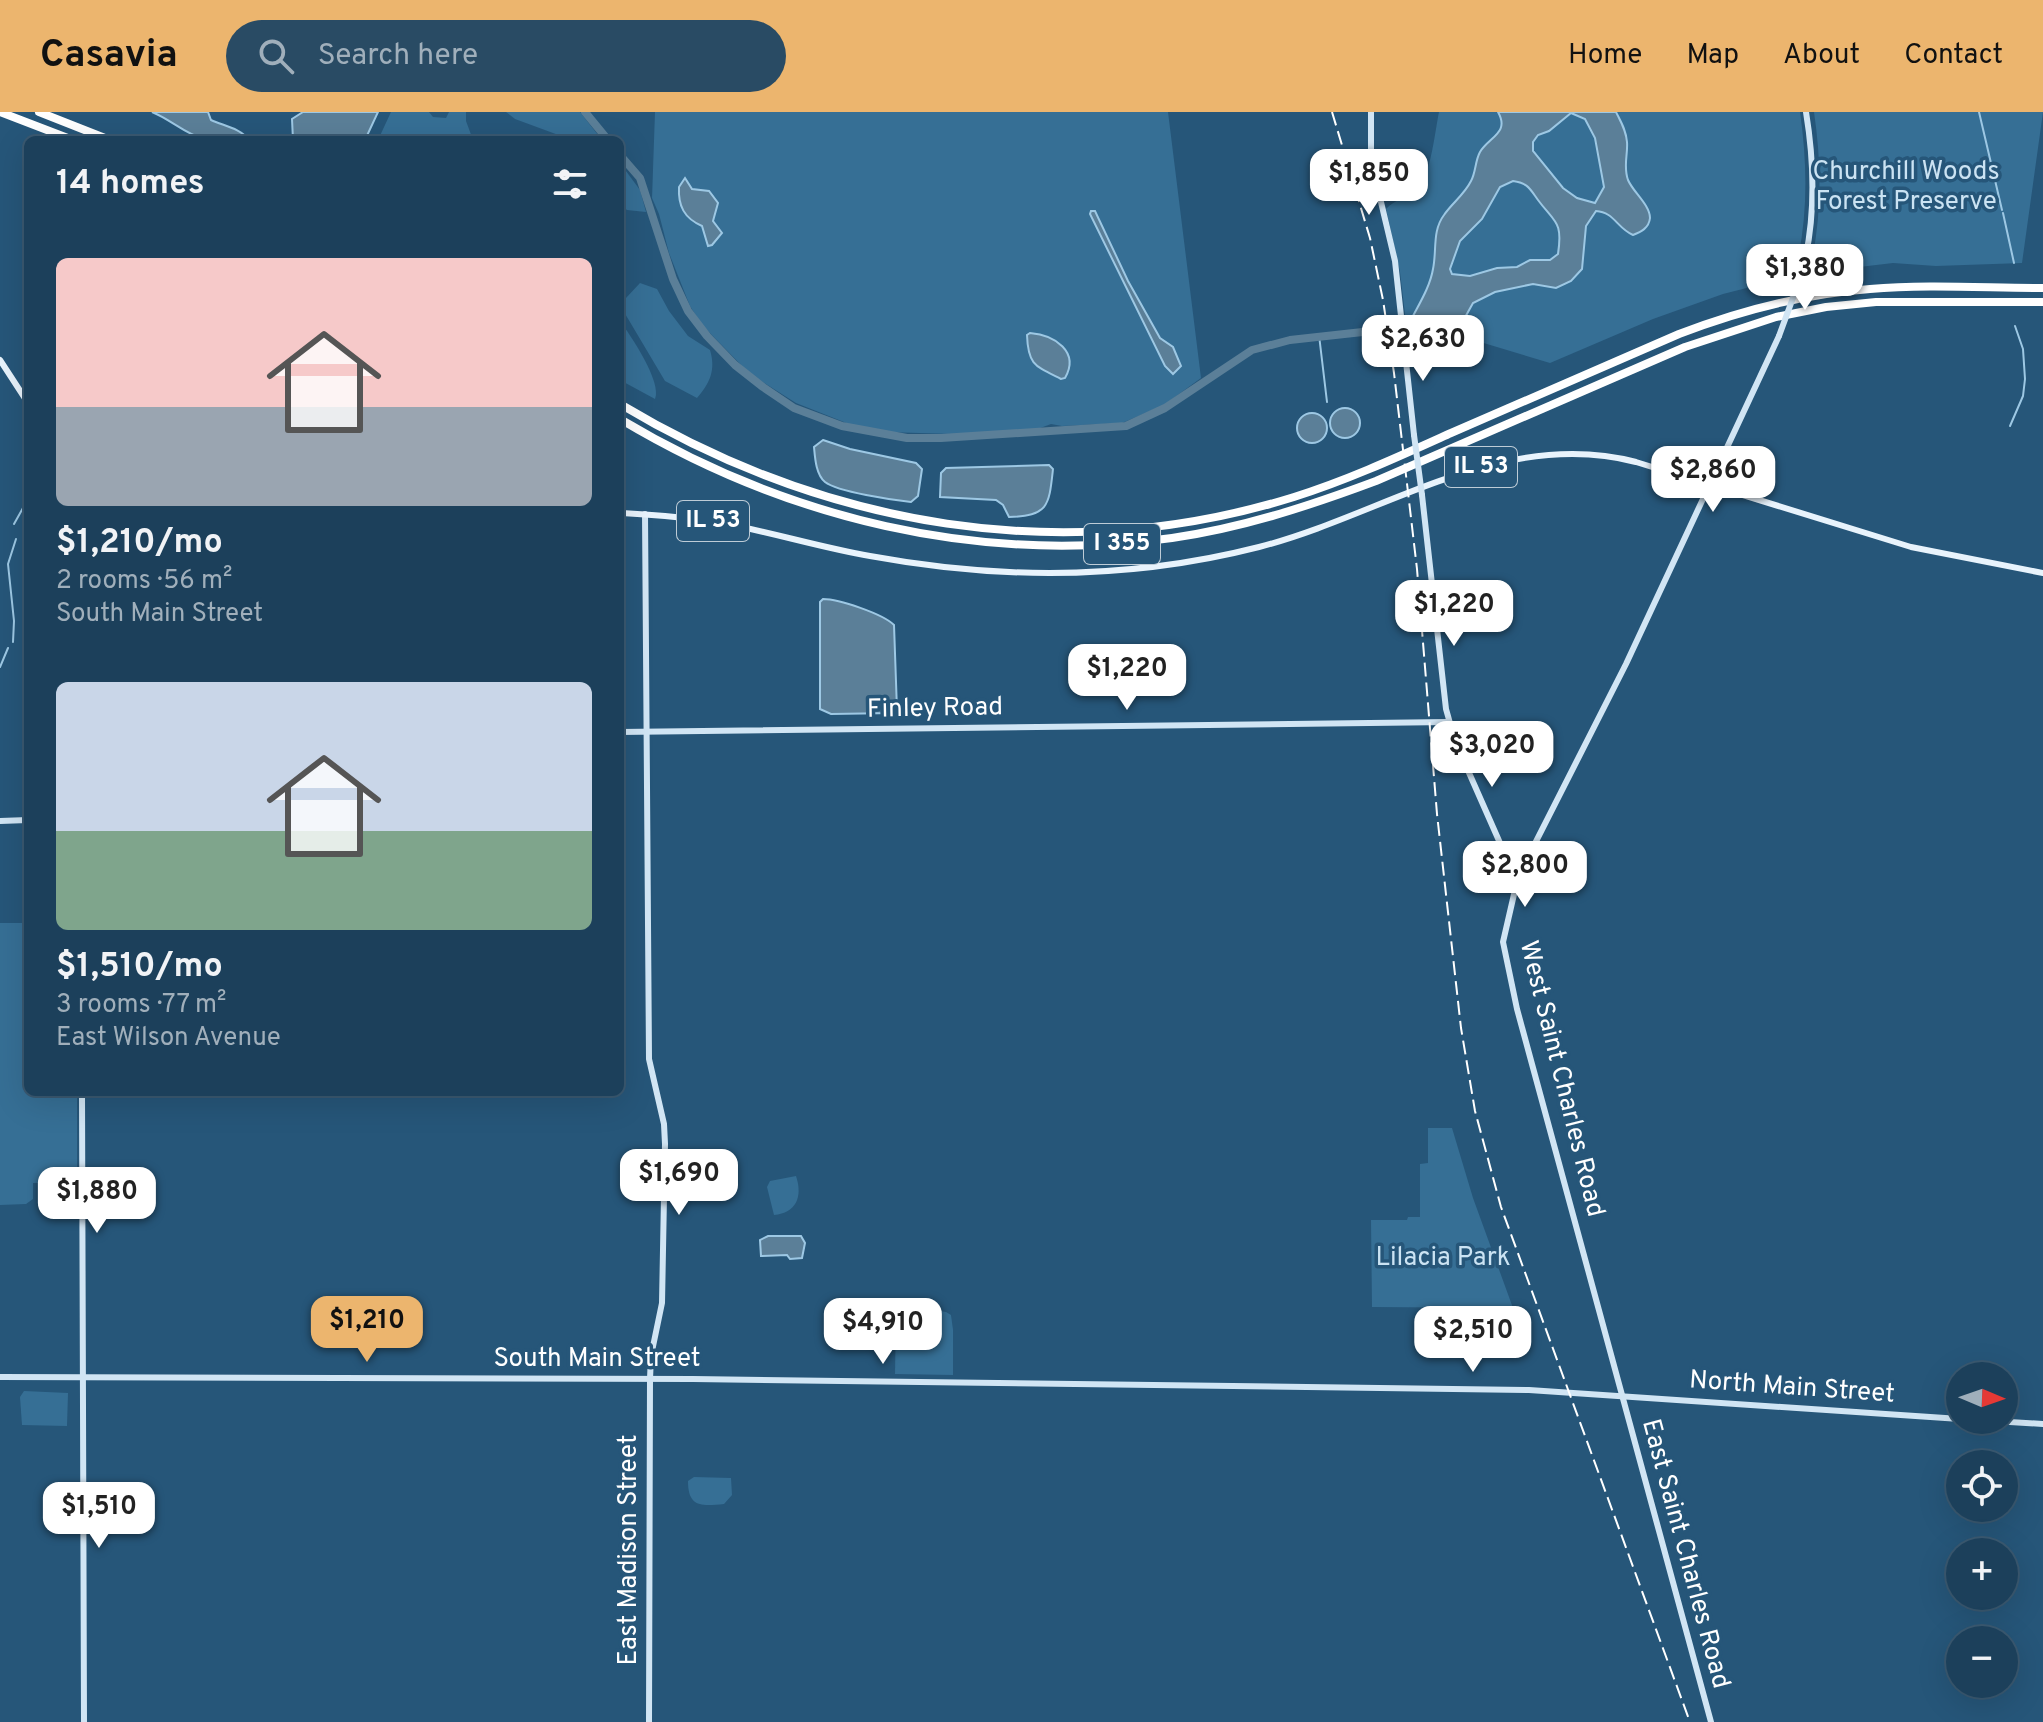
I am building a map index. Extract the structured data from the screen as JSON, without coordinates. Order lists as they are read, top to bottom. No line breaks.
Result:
{"streets":{"highway":["I 355"],"main road":["IL 53","Finley Road","West Saint Charles Road","South Main Street","North Main Street","East Madison Street","East Saint Charles Road"]},"crossings":[["IL 53","West Saint Charles Road"],["IL 53","East Madison Street"],["Finley Road","East Madison Street"],["West Saint Charles Road","South Main Street"],["West Saint Charles Road","North Main Street"],["West Saint Charles Road","East Saint Charles Road"],["South Main Street","North Main Street"],["South Main Street","East Madison Street"],["South Main Street","East Saint Charles Road"],["North Main Street","East Saint Charles Road"]],"parks":["Churchill Woods Forest Preserve","Lilacia Park"],"north":"right","page":{"header":"Casavia","search":"Search here","nav":["Home","Map","About","Contact"],"heading":"14 homes","price":["$1,850","$1,380","$2,630","$2,860","$1,220","$1,220","$3,020","$2,800","$1,690","$1,880","$1,210","$4,910","$2,510","$1,510"],"list":[{"name":"$1,210/mo","note":"2 rooms · 56 m² · South Main Street"},{"name":"$1,510/mo","note":"3 rooms · 77 m² · East Wilson Avenue"}],"map_buttons":["+","−"]}}
